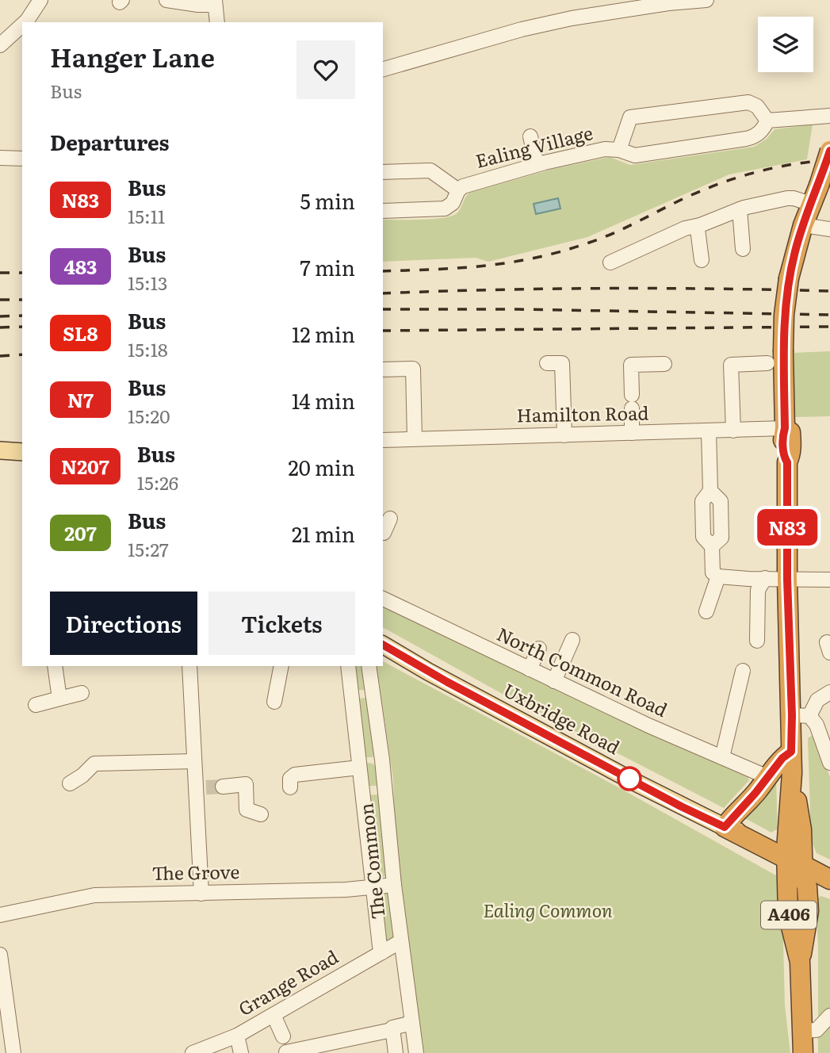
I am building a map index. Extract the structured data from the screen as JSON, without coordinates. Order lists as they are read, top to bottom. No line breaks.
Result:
{"streets":{"highway":["A406"],"main road":["Uxbridge Road"],"street":["Ealing Village","Hamilton Road","North Common Road","The Common","The Grove","Grange Road"]},"crossings":[["Hamilton Road","A406"],["The Common","The Grove"],["The Common","Grange Road"]],"parks":["Ealing Common"],"lines":["bus line N83"],"page":{"on_map":"N83","heading":[["Hanger Lane","Bus"],"Departures"],"list":[{"mark":"N83","name":"Bus","note":"15:11","value":"5 min"},{"mark":"483","name":"Bus","note":"15:13","value":"7 min"},{"mark":"SL8","name":"Bus","note":"15:18","value":"12 min"},{"mark":"N7","name":"Bus","note":"15:20","value":"14 min"},{"mark":"N207","name":"Bus","note":"15:26","value":"20 min"},{"mark":"207","name":"Bus","note":"15:27","value":"21 min"}],"buttons":["Directions","Tickets"]}}
